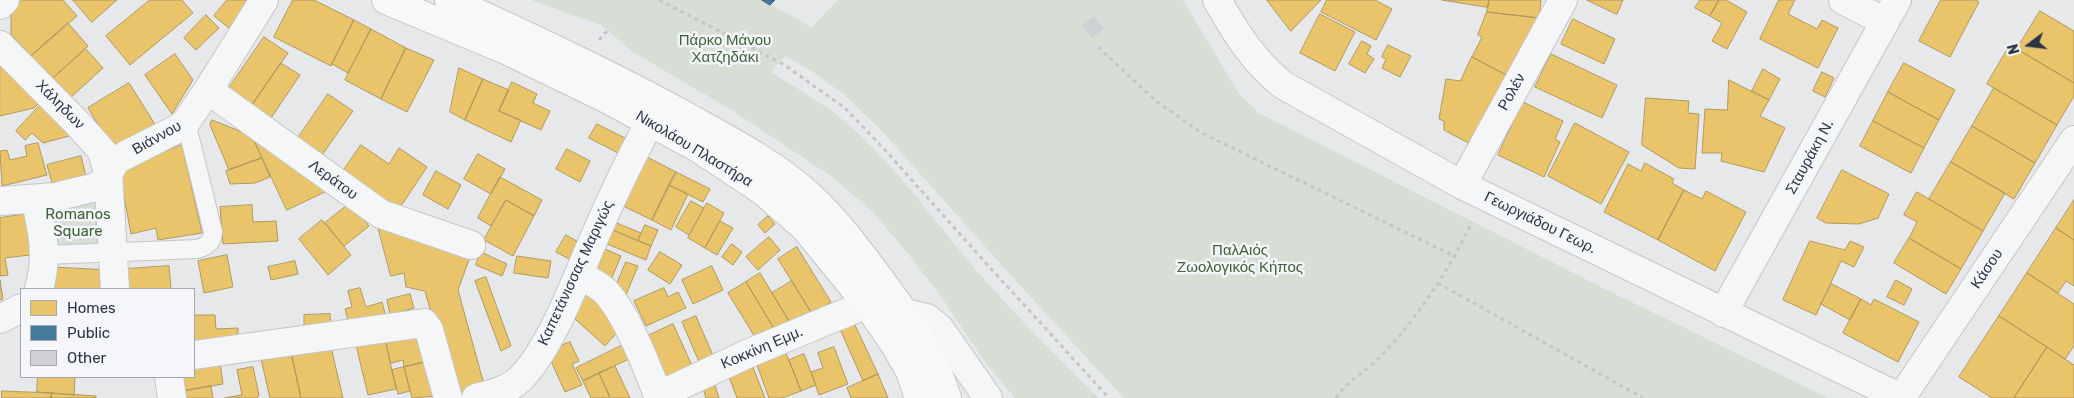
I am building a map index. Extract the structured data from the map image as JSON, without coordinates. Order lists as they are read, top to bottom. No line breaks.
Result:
{"streets":{"main road":["Νικολάου Πλαστήρα"],"street":["Ρολέν","Χάληδων","Βιάννου","Σταυράκη Ν.","Λεράτου","Γεωργιάδου Γεωρ.","Κάσου","Καπετάνισσας Μαριγώς","Κοκκίνη Εμμ."]},"crossings":[["Ρολέν","Γεωργιάδου Γεωρ."],["Χάληδων","Βιάννου"],["Βιάννου","Λεράτου"],["Νικολάου Πλαστήρα","Καπετάνισσας Μαριγώς"],["Νικολάου Πλαστήρα","Κοκκίνη Εμμ."],["Σταυράκη Ν.","Γεωργιάδου Γεωρ."],["Γεωργιάδου Γεωρ.","Κάσου"]],"parks":["Πάρκο Μάνου Χατζηδάκι","Romanos Square","ΠαλΑιός Ζωολογικός Κήπος"],"legend":["Homes","Public","Other"],"north":"left"}
